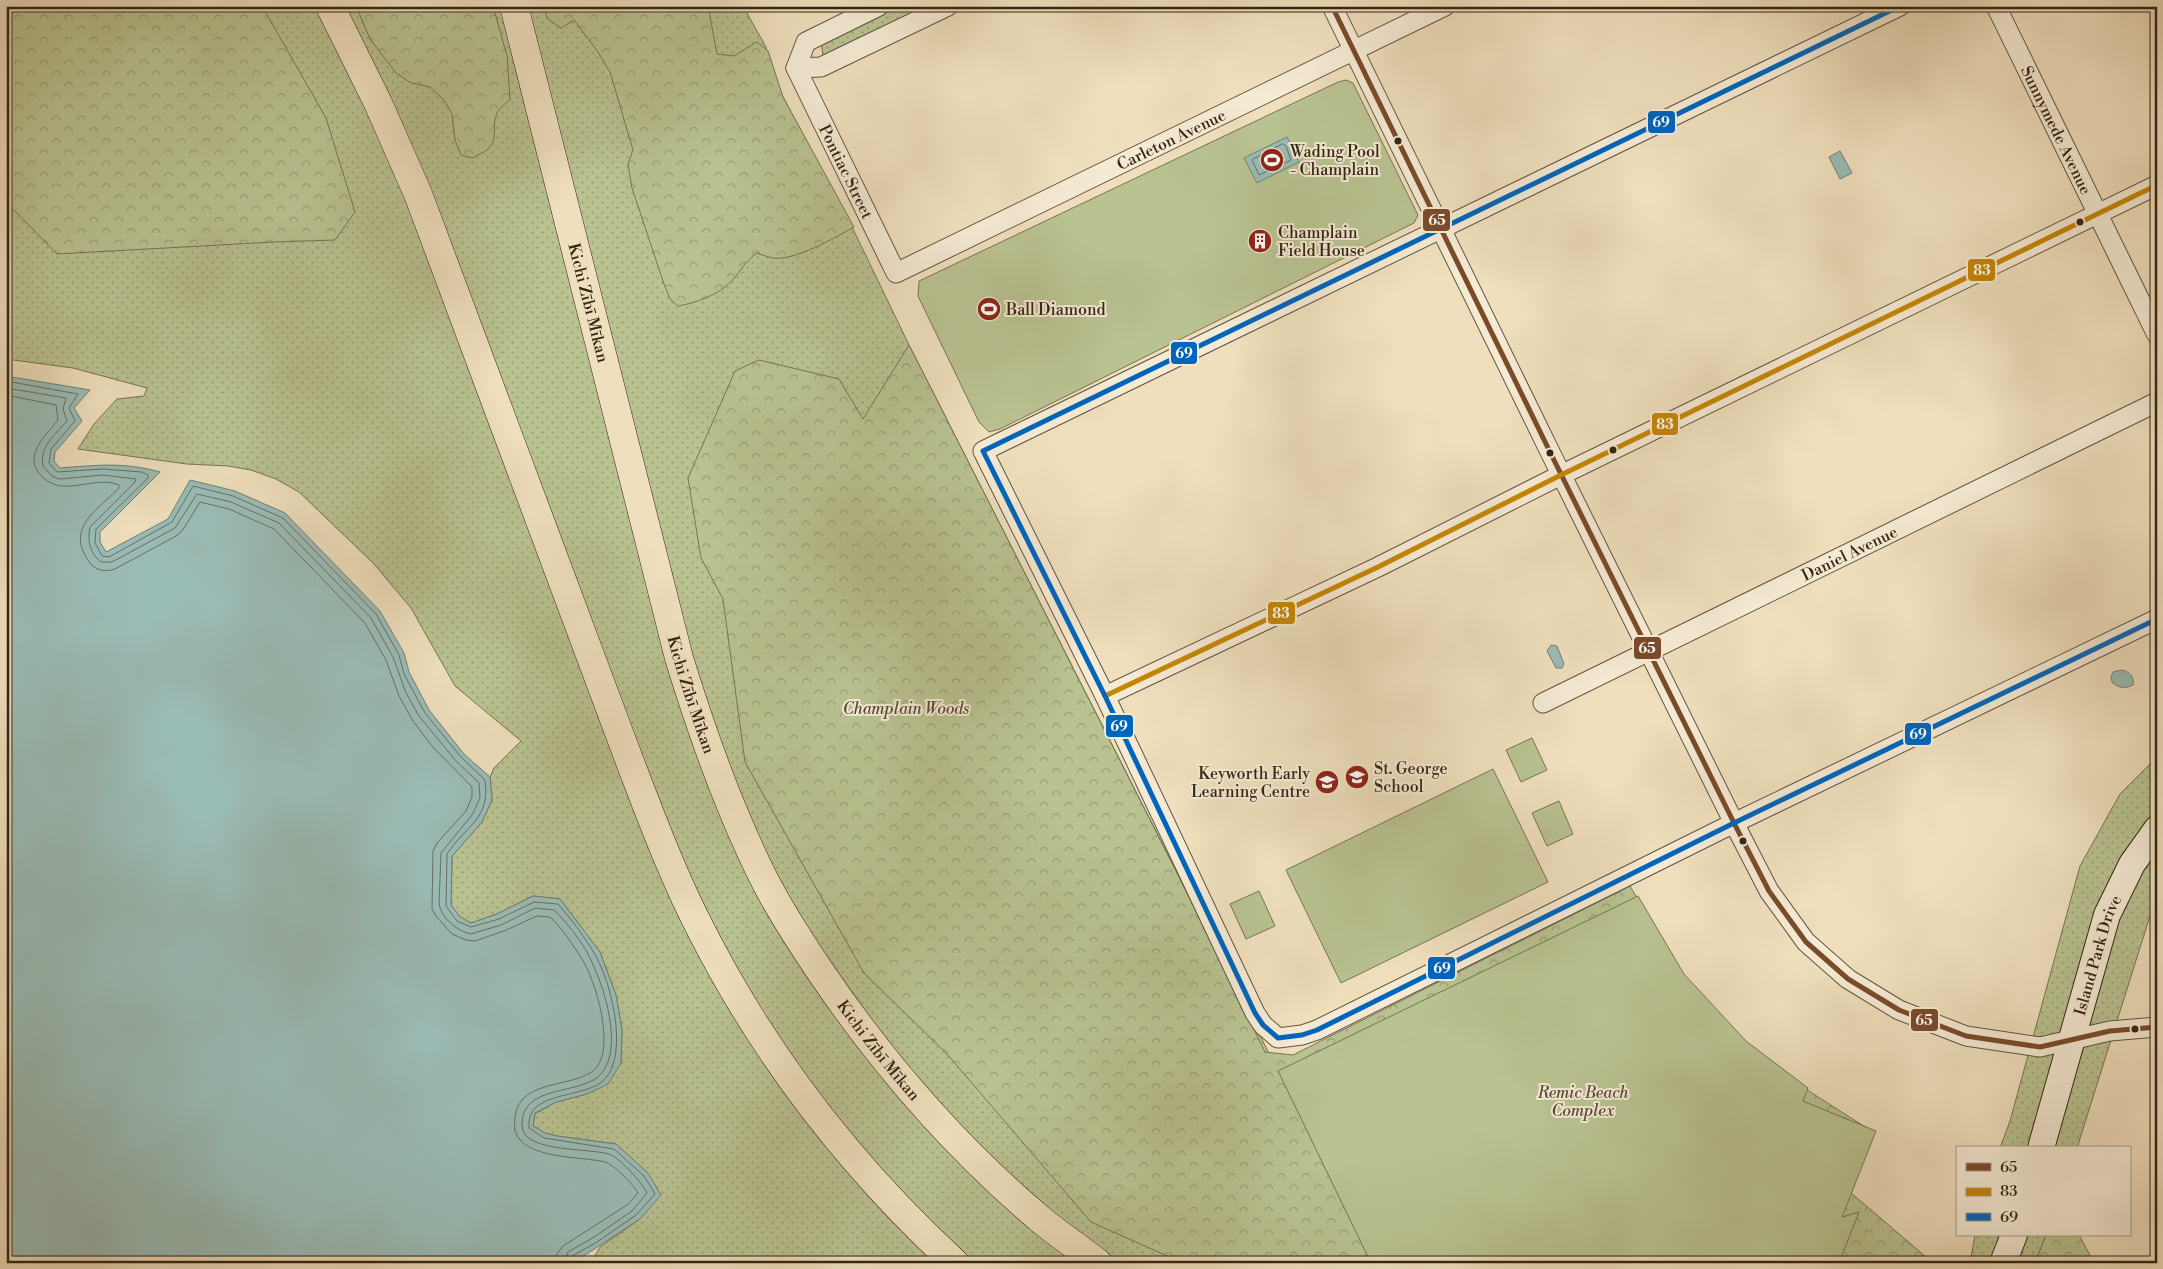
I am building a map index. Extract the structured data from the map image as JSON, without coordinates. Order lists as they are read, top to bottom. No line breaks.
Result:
{"streets":{"highway":["Kichi Zībī Mīkan"],"main road":["Island Park Drive"],"street":["Sunnymede Avenue","Carleton Avenue","Pontiac Street","Daniel Avenue"]},"crossings":[["Carleton Avenue","Pontiac Street"]],"parks":["Champlain Woods","Remic Beach Complex"],"places":{"sports":["Wading Pool - Champlain","Ball Diamond"],"building":["Champlain Field House"],"school or university":["St. George School","Keyworth Early Learning Centre"]},"lines":["transit line 65","transit line 69","transit line 83"],"legend":["65","83","69"]}
